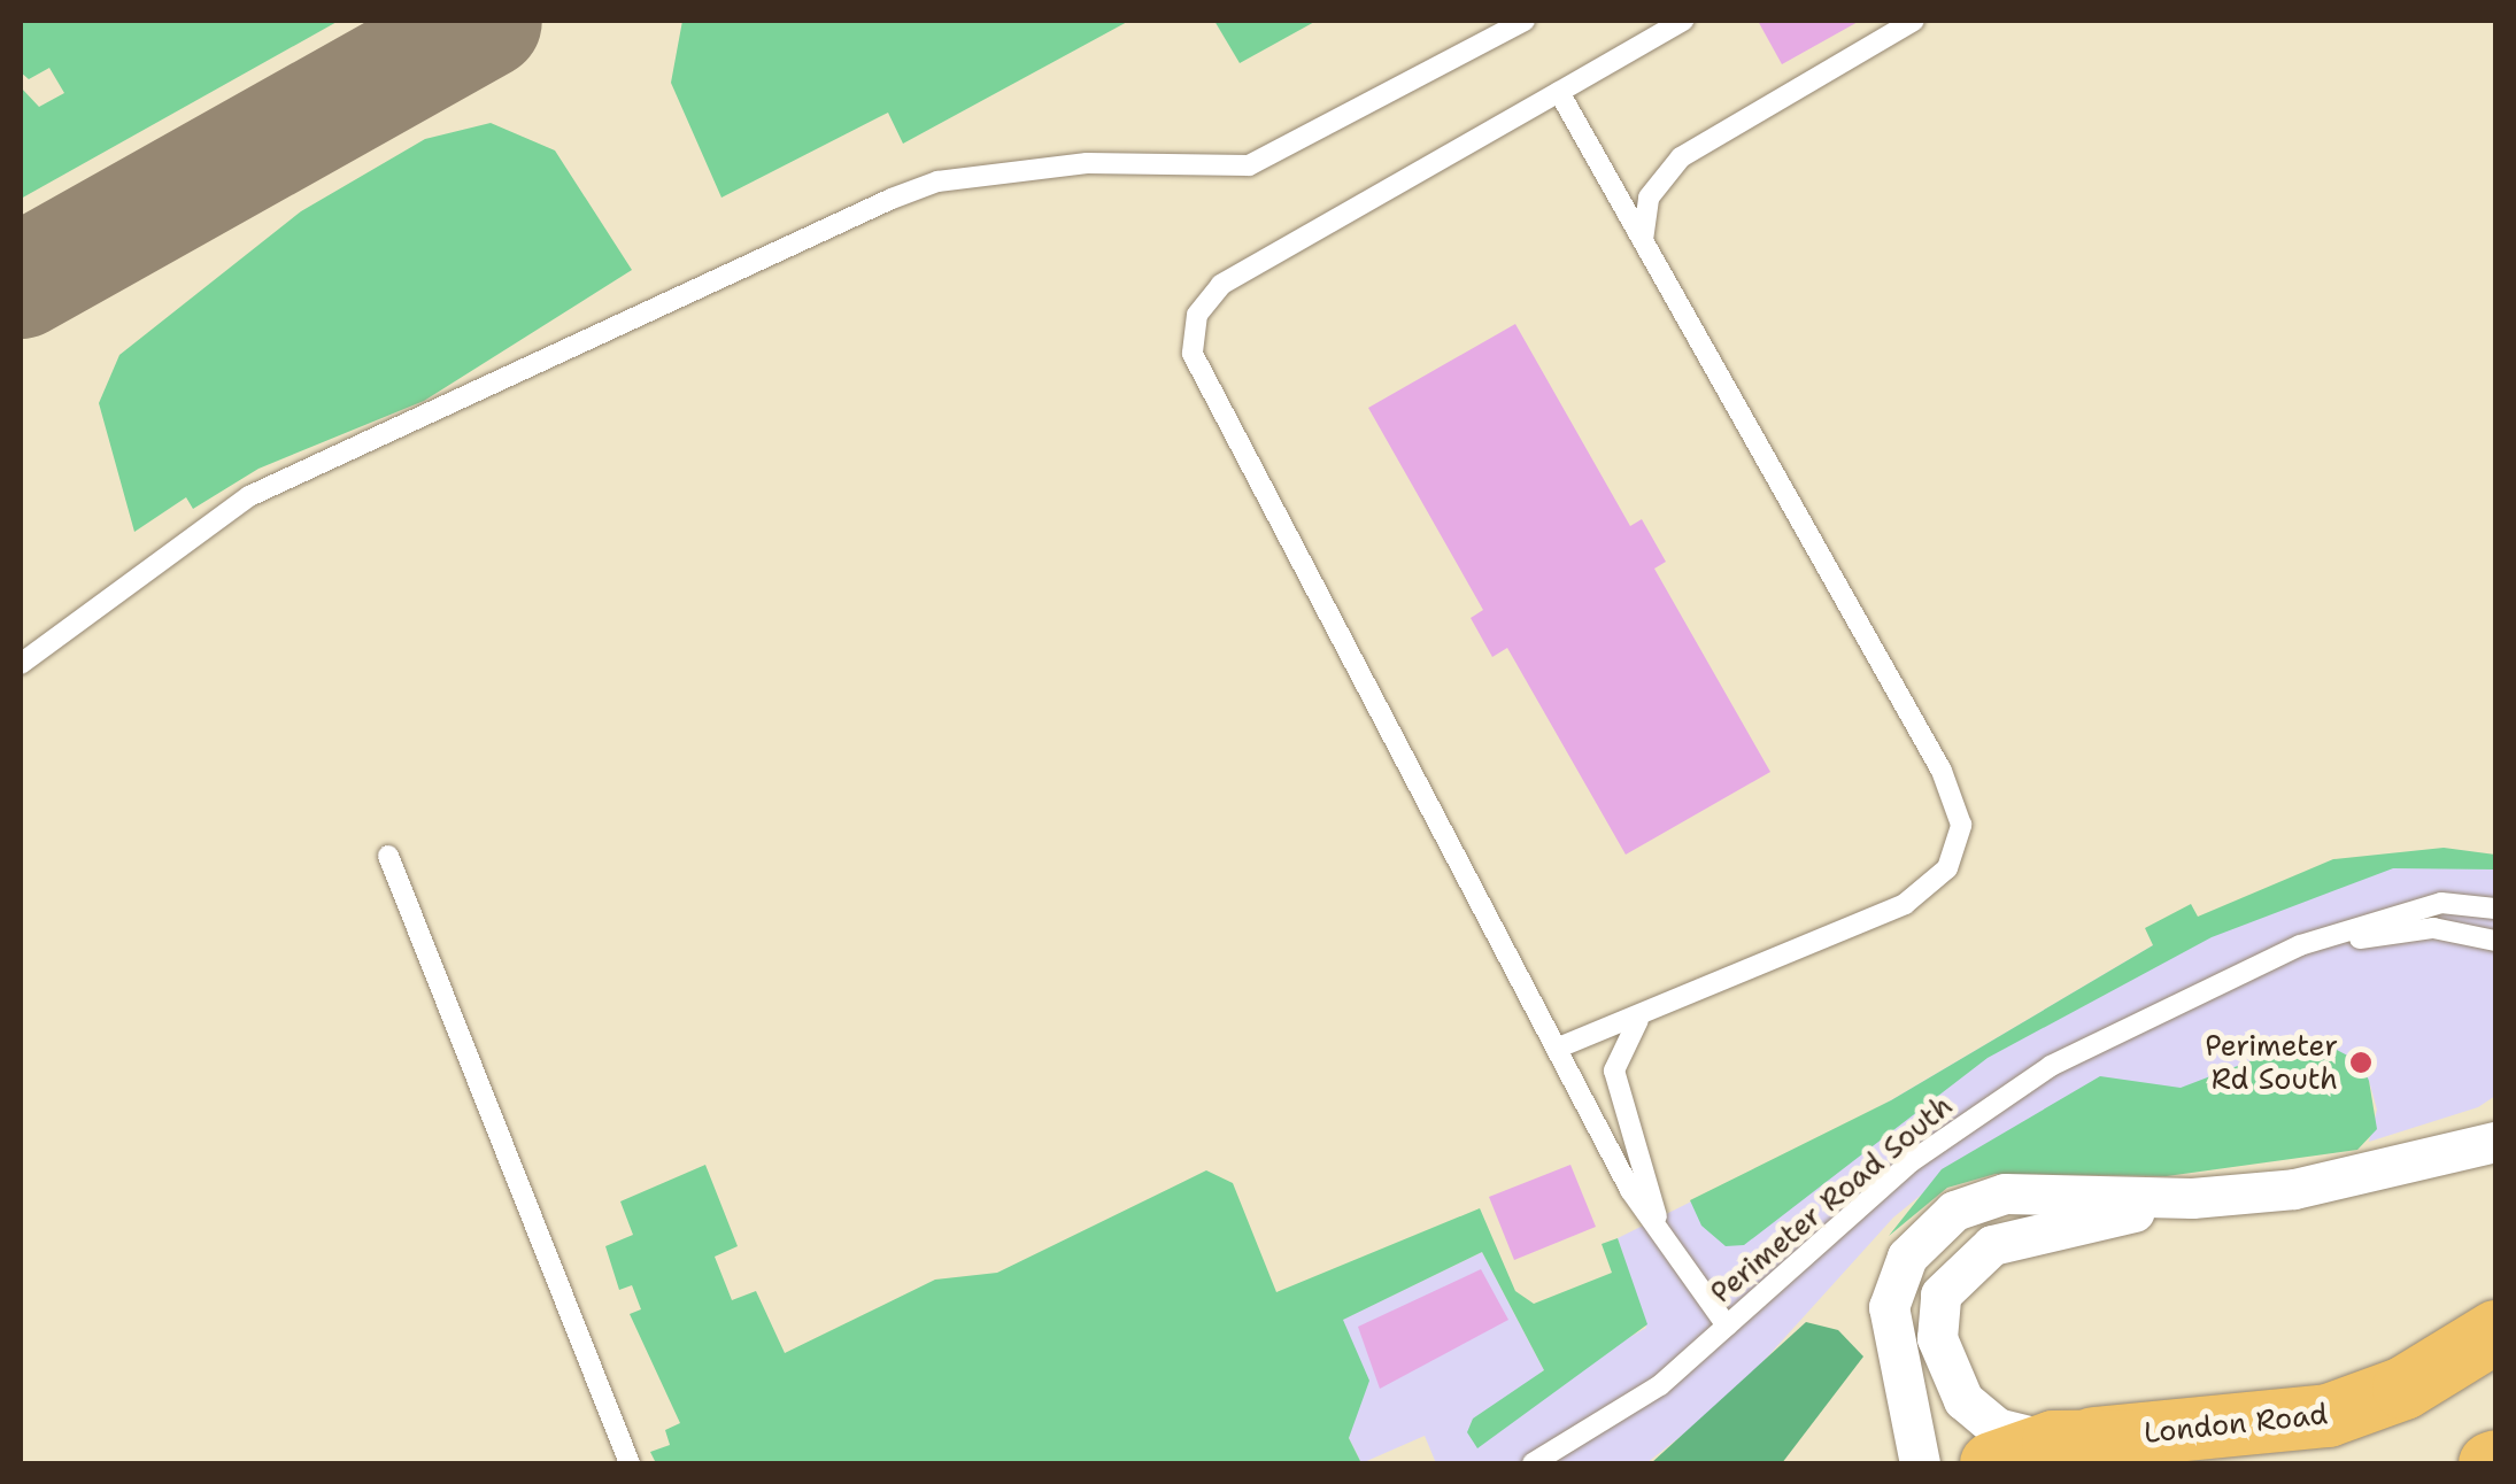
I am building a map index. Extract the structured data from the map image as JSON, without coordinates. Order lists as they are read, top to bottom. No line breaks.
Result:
{"streets":{"main road":["London Road"],"lane":["Perimeter Road South"]},"places":["Perimeter Rd South"]}
